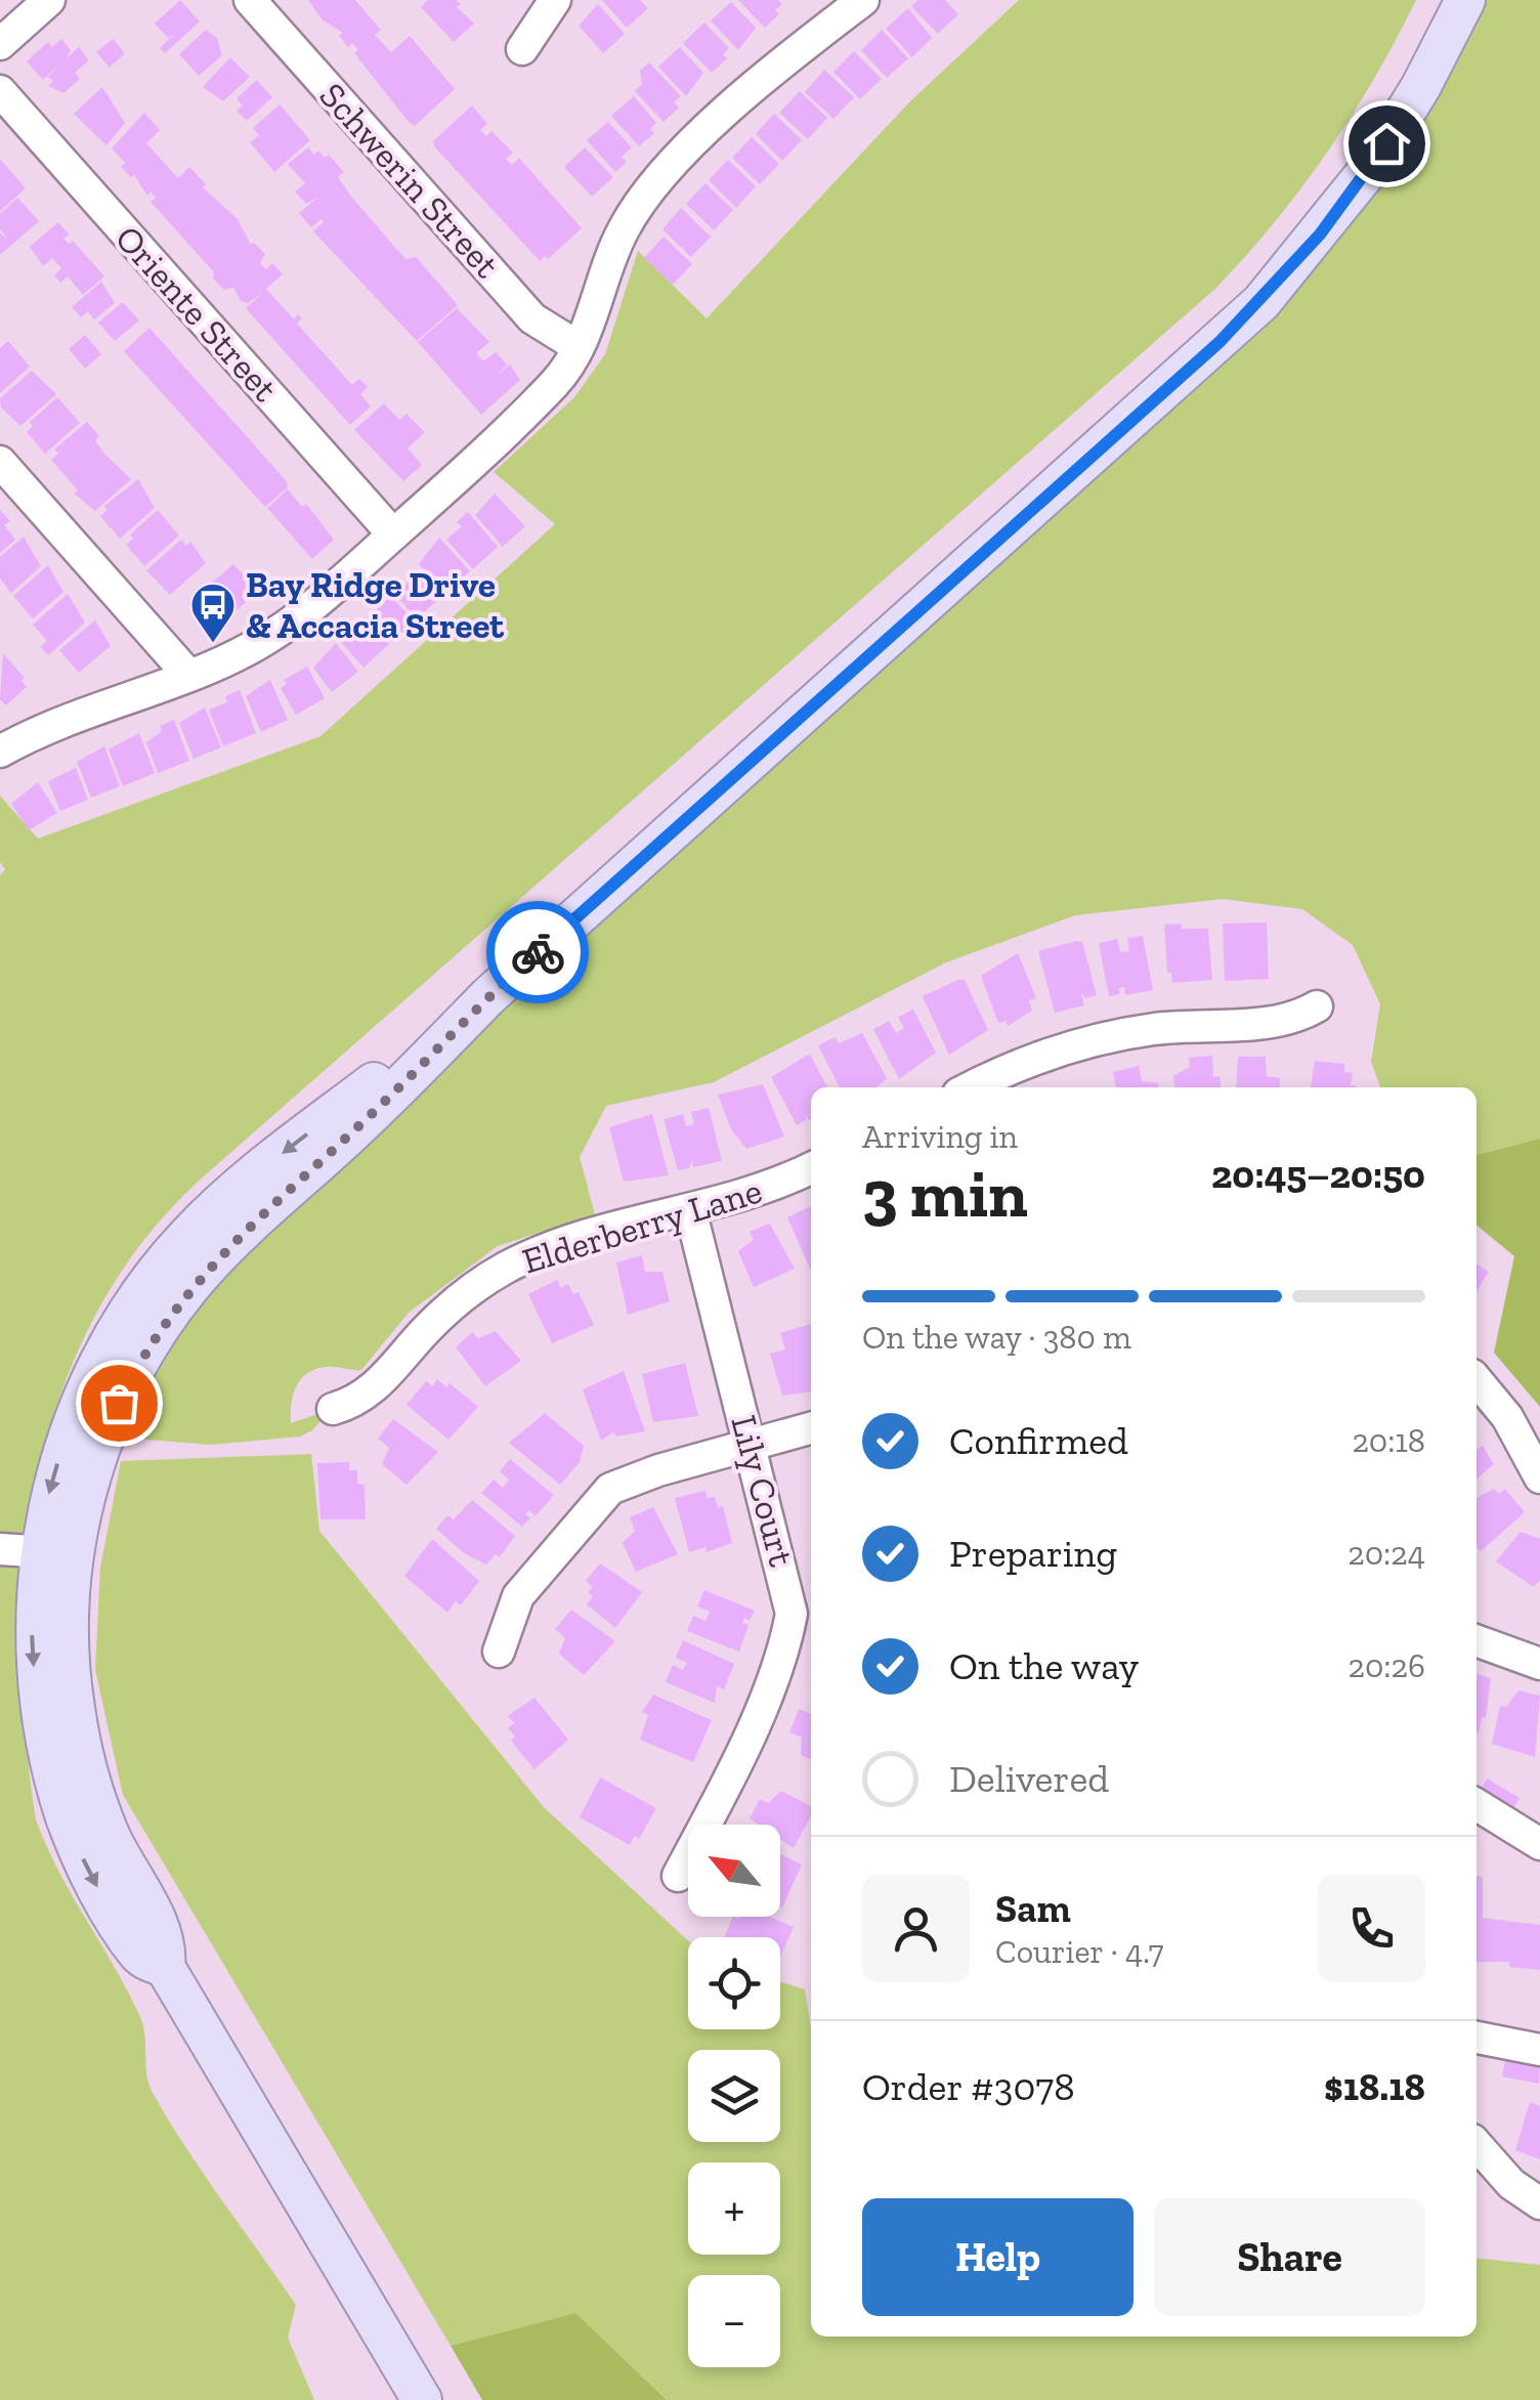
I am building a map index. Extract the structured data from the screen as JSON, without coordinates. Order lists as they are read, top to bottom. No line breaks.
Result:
{"streets":{"street":["Schwerin Street","Oriente Street","Elderberry Lane","Lily Court"]},"crossings":[["Elderberry Lane","Lily Court"]],"places":{"bus stop":["Bay Ridge Drive & Accacia Street"]},"north":"top left","page":{"heading":["3 min","Arriving in","20:45–20:50"],"panel":["Sam","Courier · 4.7","Order #3078","$18.18"],"bar":"On the way · 380 m","list":[["Confirmed","20:18"],["Preparing","20:24"],["On the way","20:26"],"Delivered"],"map_buttons":["+","−"],"buttons":["Help","Share"]}}
